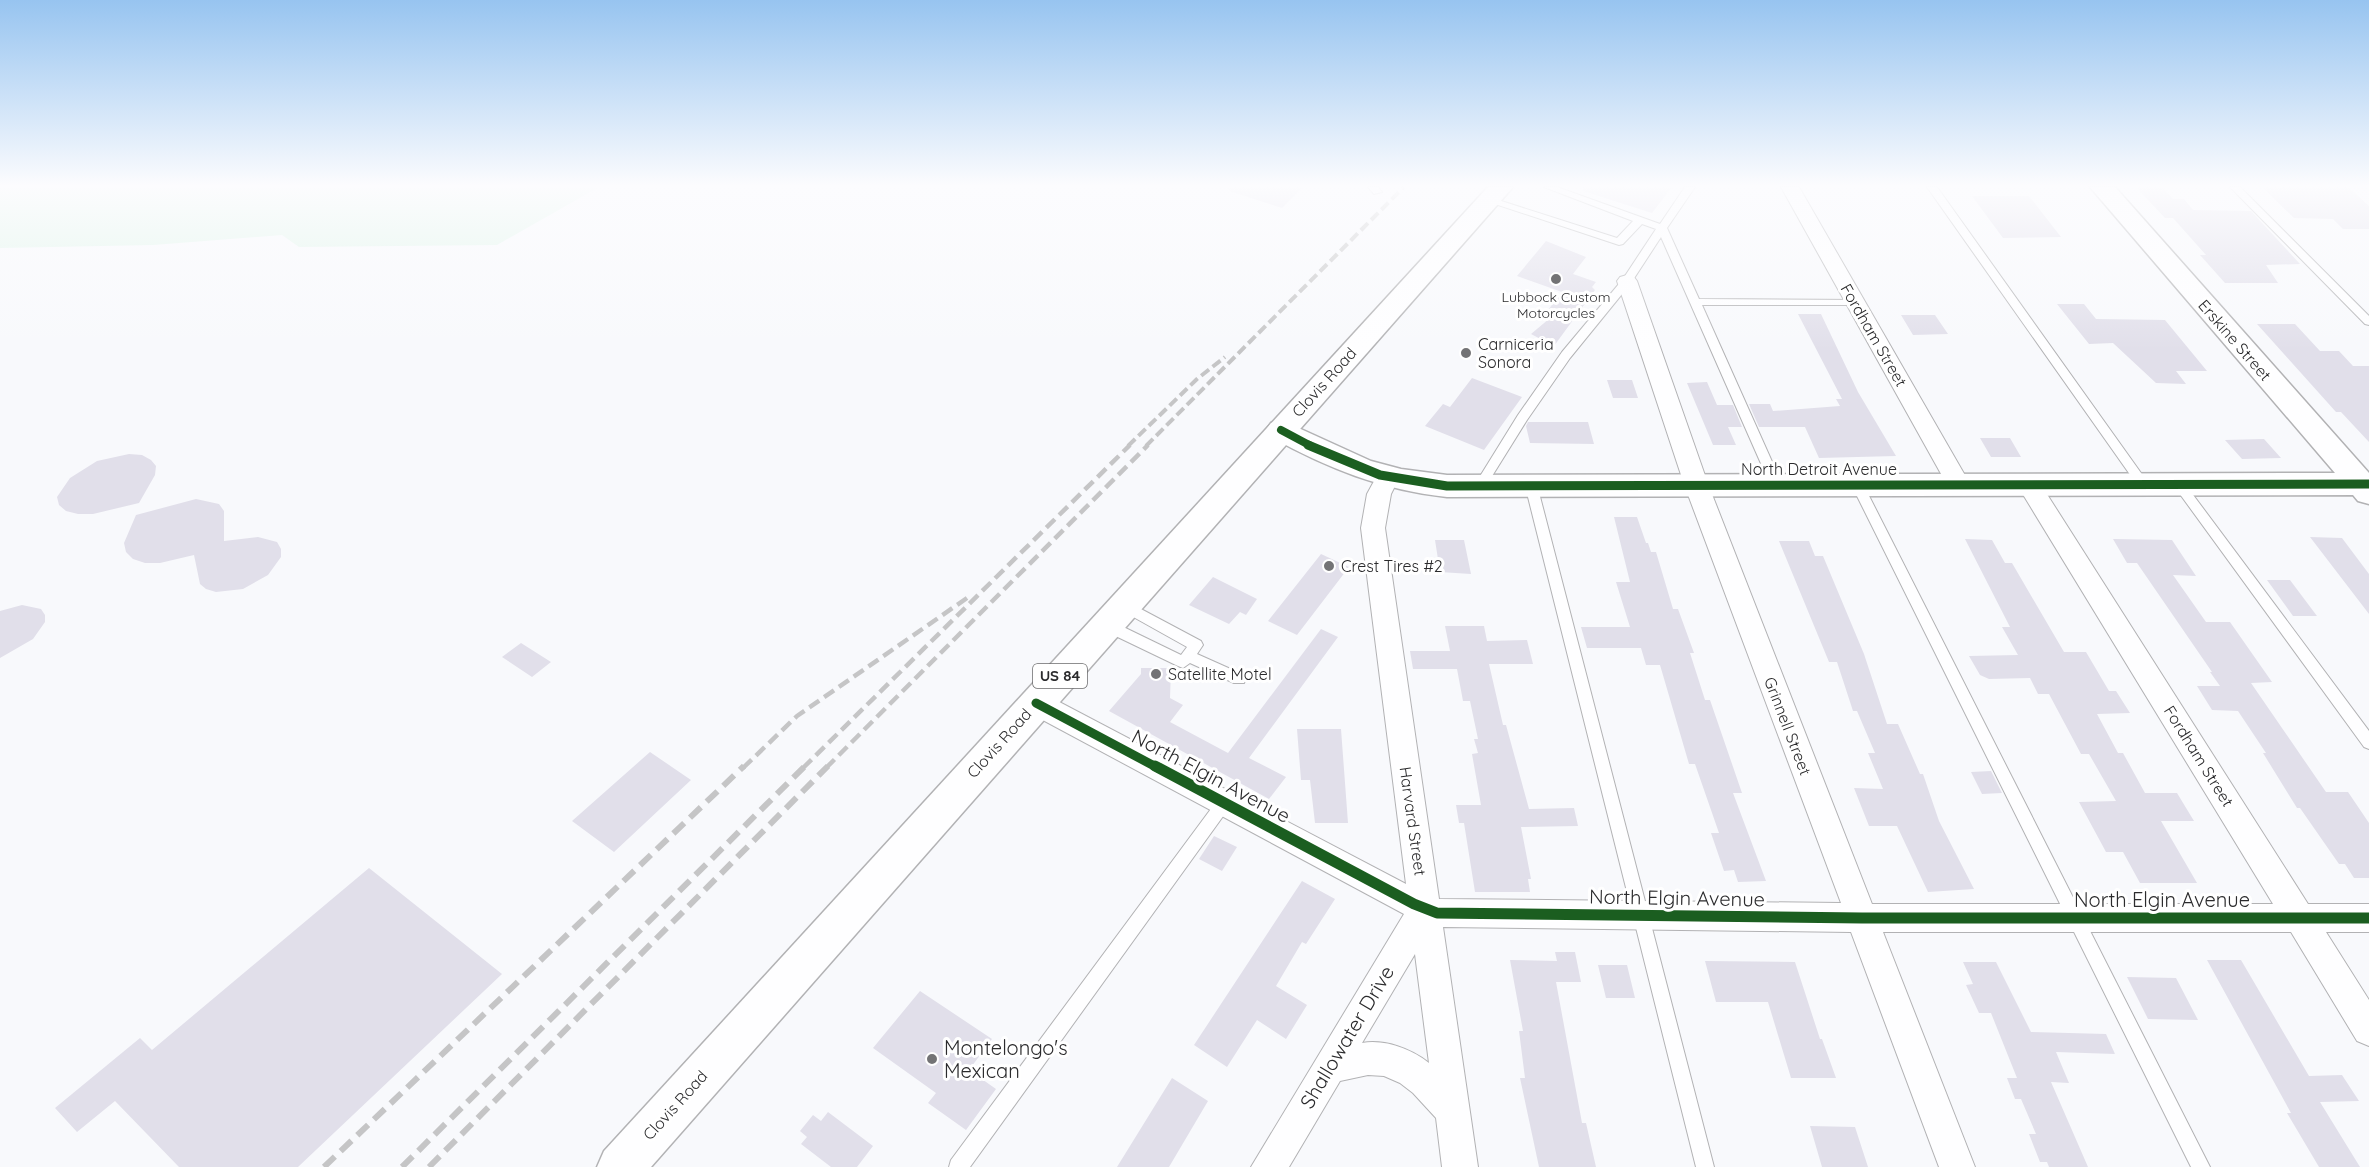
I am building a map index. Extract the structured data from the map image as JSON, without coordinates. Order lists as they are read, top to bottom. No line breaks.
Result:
{"streets":{"main road":["Erskine Street","Clovis Road","North Detroit Avenue","US 84"],"street":["Fordham Street","Grinnell Street","North Elgin Avenue","Harvard Street","Shallowater Drive"]},"crossings":[["Fordham Street","North Detroit Avenue"],["Fordham Street","North Elgin Avenue"],["Erskine Street","North Detroit Avenue"],["Clovis Road","North Detroit Avenue"],["Clovis Road","North Elgin Avenue"],["North Detroit Avenue","Grinnell Street"],["North Detroit Avenue","Harvard Street"],["Grinnell Street","North Elgin Avenue"],["North Elgin Avenue","Harvard Street"],["North Elgin Avenue","Shallowater Drive"],["Harvard Street","Shallowater Drive"]],"places":["Lubbock Custom Motorcycles","Carniceria Sonora","Crest Tires #2","Satellite Motel","Montelongo's Mexican"]}
